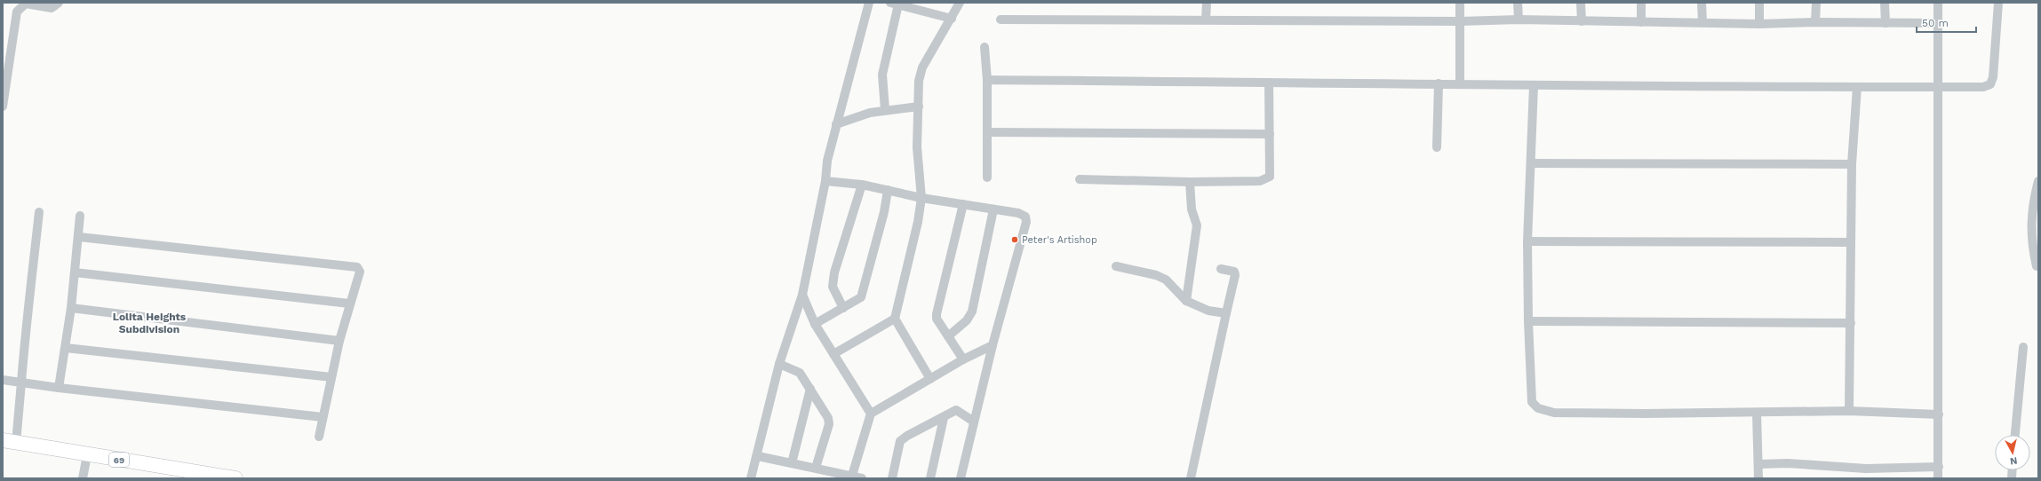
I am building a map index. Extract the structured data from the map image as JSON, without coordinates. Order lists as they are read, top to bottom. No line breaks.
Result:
{"streets":{"main road":["69"]},"districts":["Lolita Heights Subdivision"],"places":["Peter's Artishop"],"scale_bar":"50 m","north":"bottom"}
